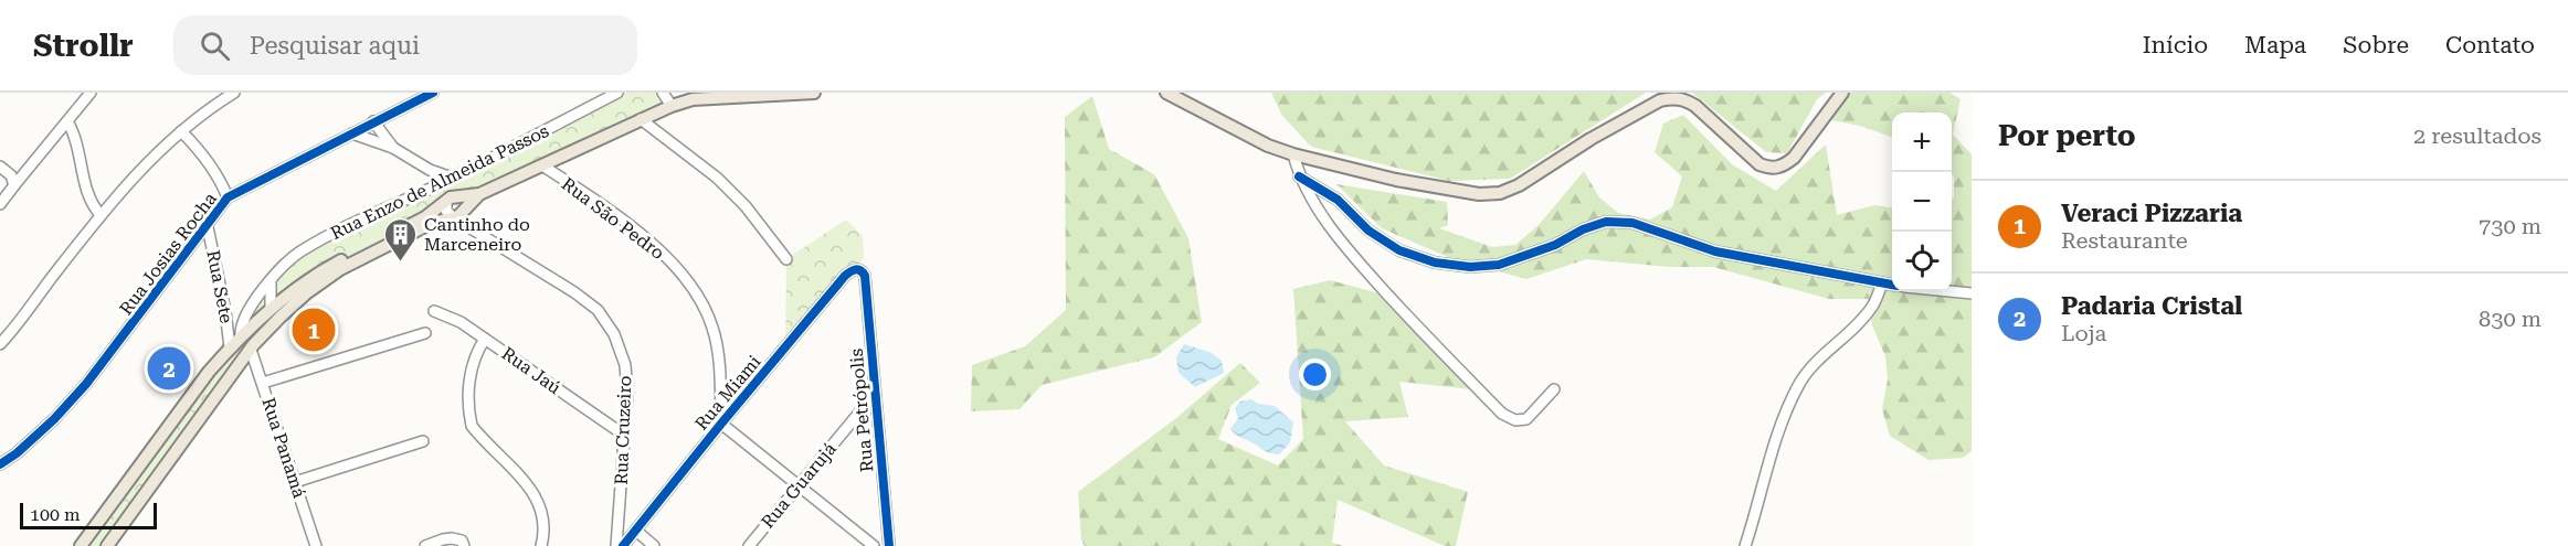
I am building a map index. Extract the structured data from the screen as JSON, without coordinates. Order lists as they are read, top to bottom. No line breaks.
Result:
{"streets":{"street":["Rua Enzo de Almeida Passos","Rua São Pedro","Rua Josias Rocha","Rua Sete","Rua Jaú","Rua Miami","Rua Petrópolis","Rua Cruzeiro","Rua Panamá","Rua Guarujá"]},"crossings":[["Rua São Pedro","Rua Miami"],["Rua Josias Rocha","Rua Sete"],["Rua Jaú","Rua Cruzeiro"],["Rua Miami","Rua Petrópolis"],["Rua Petrópolis","Rua Guarujá"]],"places":{"building":["Cantinho do Marceneiro"]},"scale_bar":"100 m","page":{"header":"Strollr","search":"Pesquisar aqui","nav":["Início","Mapa","Sobre","Contato"],"heading":["Por perto","2 resultados"],"map_buttons":["+","−"],"list":[{"mark":"1","name":"Veraci Pizzaria","note":"Restaurante","value":"730 m"},{"mark":"2","name":"Padaria Cristal","note":"Loja","value":"830 m"}],"pins":["1","2"],"scale":"100 m"}}
